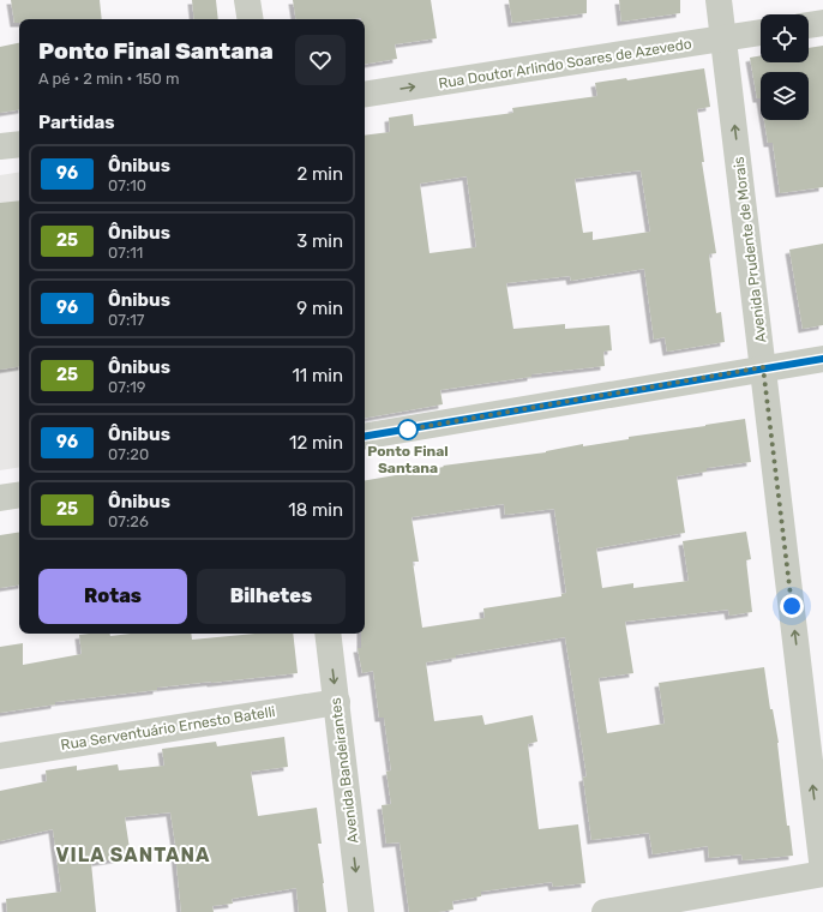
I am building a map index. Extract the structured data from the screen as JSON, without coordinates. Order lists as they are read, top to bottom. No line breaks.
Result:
{"streets":{"street":["Rua Doutor Arlindo Soares de Azevedo","Avenida Prudente de Morais","Rua Serventuário Ernesto Batelli","Avenida Bandeirantes"]},"crossings":[["Rua Doutor Arlindo Soares de Azevedo","Avenida Prudente de Morais"],["Rua Serventuário Ernesto Batelli","Avenida Bandeirantes"]],"one_way":["Rua Doutor Arlindo Soares de Azevedo","Avenida Prudente de Morais","Avenida Bandeirantes"],"districts":["VILA SANTANA"],"places":["Ponto Final Santana"],"lines":["bus line 96"],"page":{"heading":[["Ponto Final Santana","A pé · 2 min · 150 m"],"Partidas"],"list":[{"mark":"96","name":"Ônibus","note":"07:10","value":"2 min"},{"mark":"25","name":"Ônibus","note":"07:11","value":"3 min"},{"mark":"96","name":"Ônibus","note":"07:17","value":"9 min"},{"mark":"25","name":"Ônibus","note":"07:19","value":"11 min"},{"mark":"96","name":"Ônibus","note":"07:20","value":"12 min"},{"mark":"25","name":"Ônibus","note":"07:26","value":"18 min"}],"buttons":["Rotas","Bilhetes"]}}
